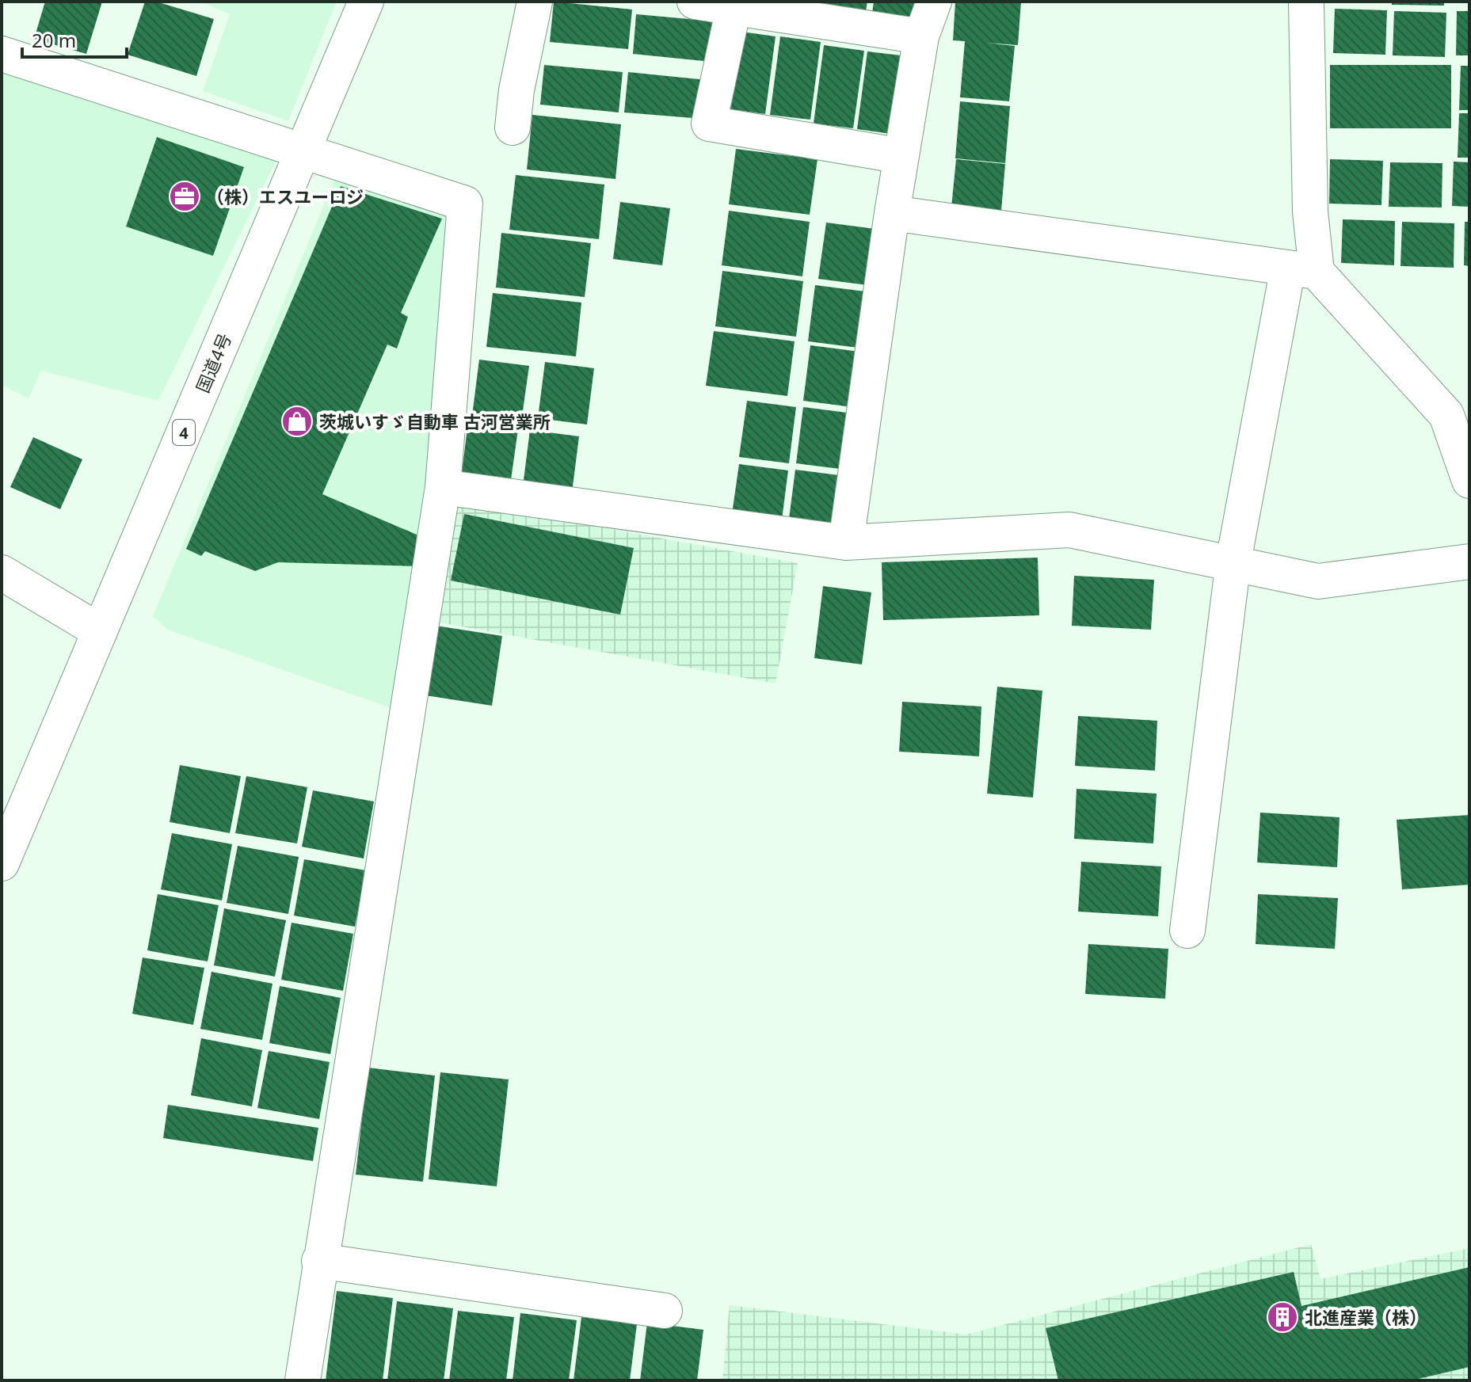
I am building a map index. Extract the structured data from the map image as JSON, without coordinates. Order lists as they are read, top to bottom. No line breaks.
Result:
{"streets":{"main road":["国道4号","4"]},"places":{"office":["（株）エスユーロジ"],"shop":["茨城いすゞ自動車 古河営業所"],"building":["北進産業（株）"]},"scale_bar":"20 m"}
